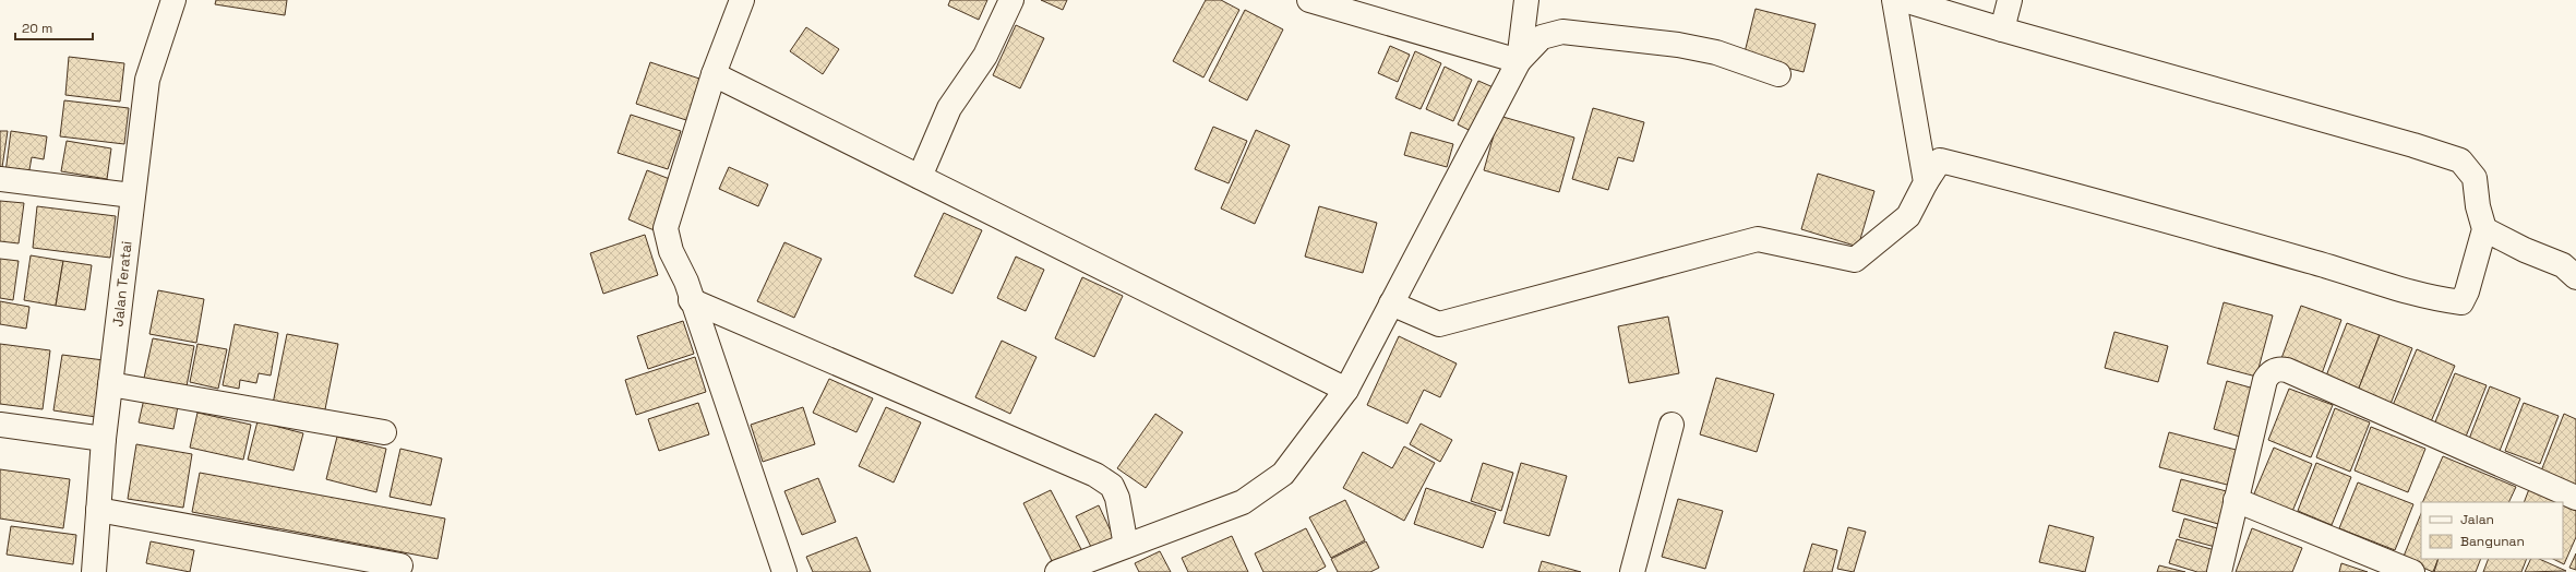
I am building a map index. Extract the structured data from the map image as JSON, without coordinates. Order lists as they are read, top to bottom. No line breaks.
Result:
{"streets":{"street":["Jalan Teratai"]},"legend":["Jalan","Bangunan"],"scale_bar":"20 m"}
